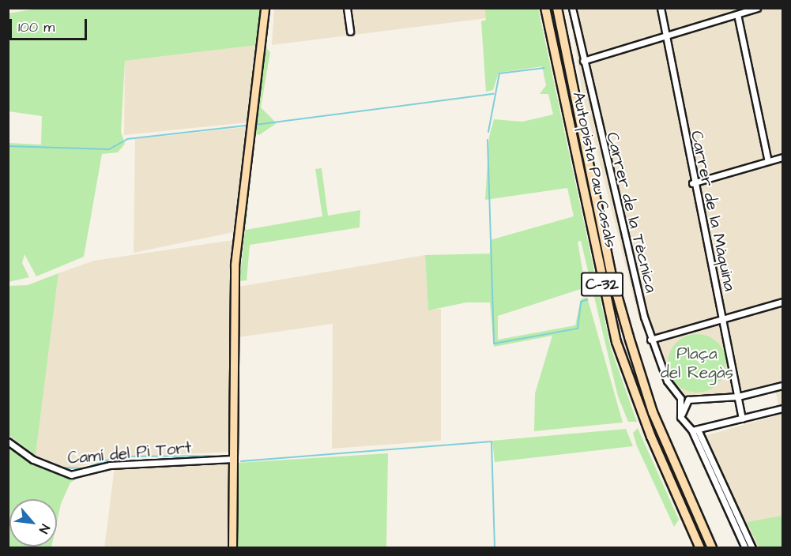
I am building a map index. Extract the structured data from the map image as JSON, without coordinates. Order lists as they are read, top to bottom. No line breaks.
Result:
{"streets":{"highway":["Autopista Pau Casals","C-32"],"street":["Carrer de la Màquina","Carrer de la Tècnica","Camí del Pi Tort"]},"parks":["Plaça del Regàs"],"scale_bar":"100 m","north":"bottom right"}
